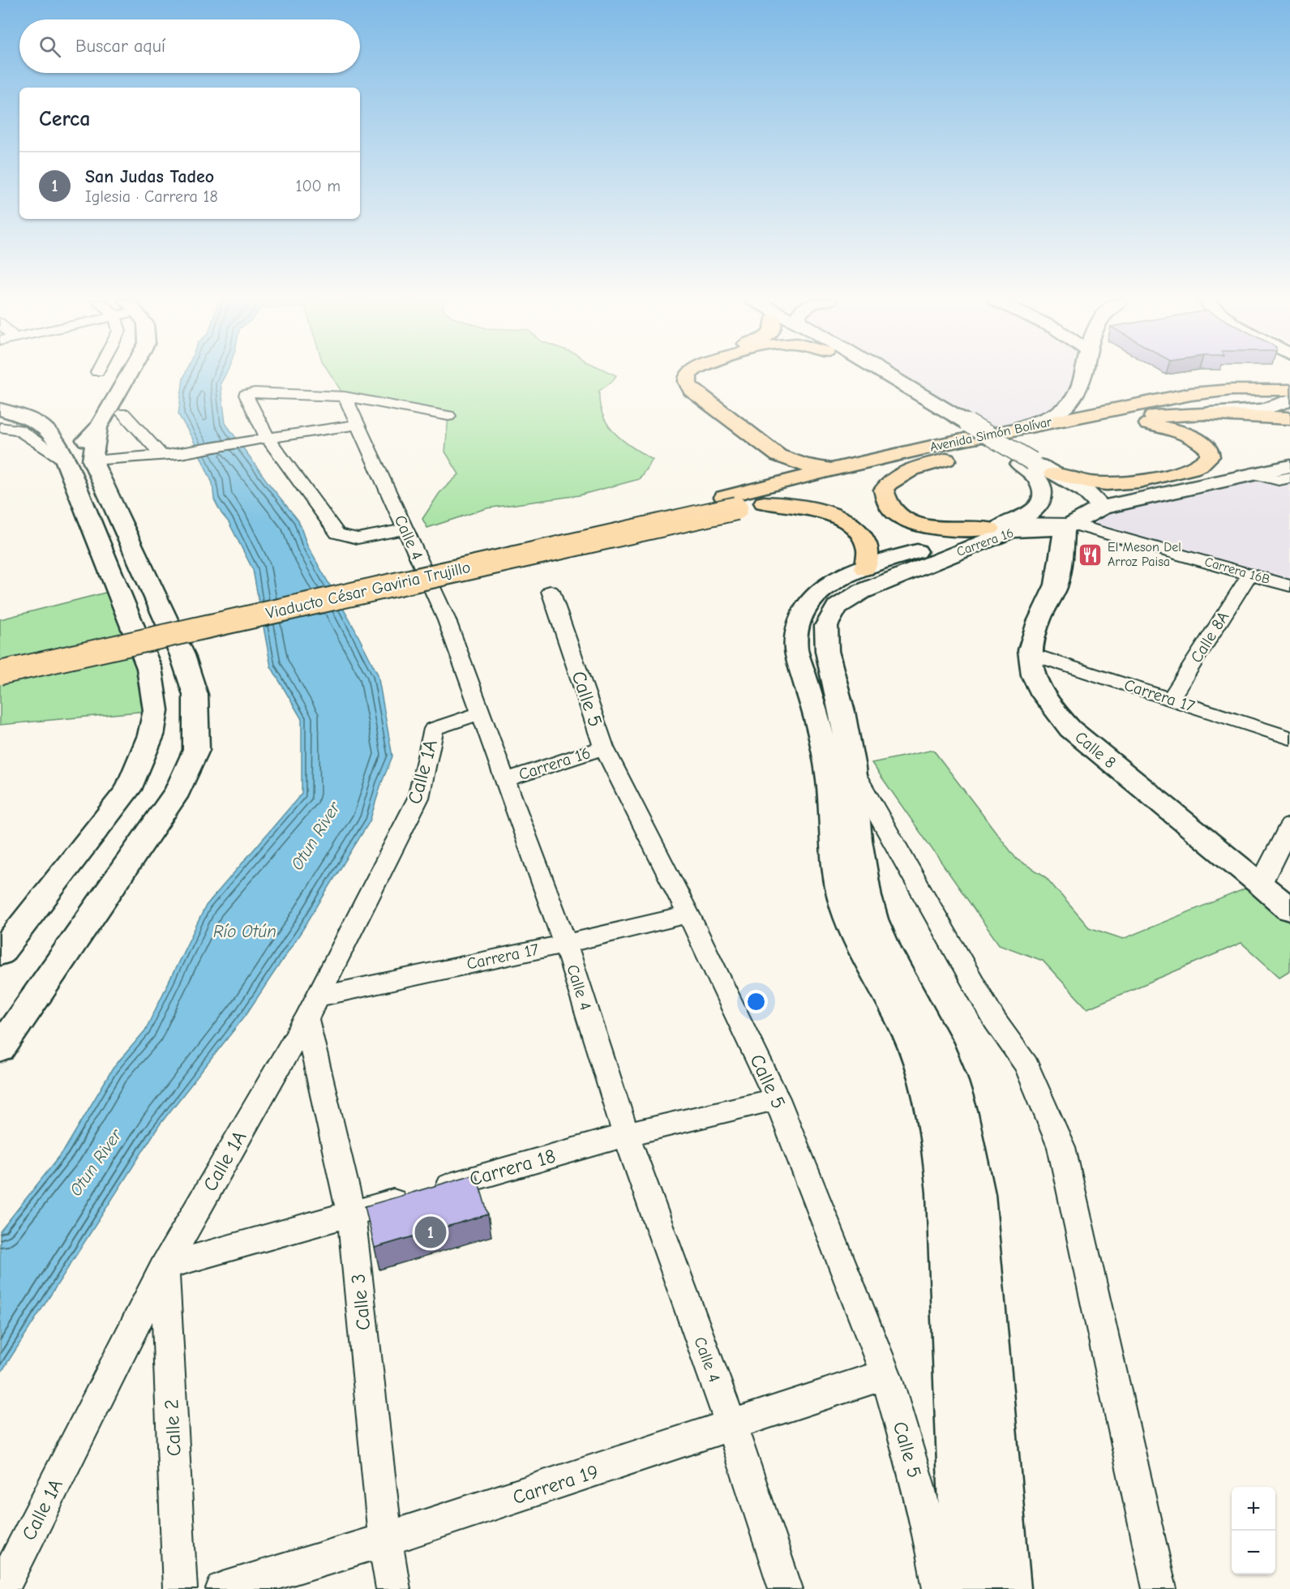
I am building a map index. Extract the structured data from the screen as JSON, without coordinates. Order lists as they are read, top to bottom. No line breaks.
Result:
{"streets":{"main road":["Avenida Simón Bolívar","Viaducto César Gaviria Trujillo"],"street":["Calle 4","Carrera 16","Carrera 16B","Calle 8A","Carrera 17","Calle 5","Calle 8","Calle 1A","Carrera 18","Calle 3","Calle 2","Carrera 19"]},"crossings":[["Avenida Simón Bolívar","Viaducto César Gaviria Trujillo"],["Calle 4","Carrera 16"],["Calle 4","Carrera 17"],["Calle 4","Calle 1A"],["Calle 4","Carrera 18"],["Calle 4","Carrera 19"],["Carrera 16","Carrera 16B"],["Carrera 16","Calle 5"],["Carrera 16","Calle 8"],["Carrera 16B","Calle 8A"],["Carrera 16B","Calle 8"],["Calle 8A","Carrera 17"],["Carrera 17","Calle 5"],["Carrera 17","Calle 8"],["Carrera 17","Calle 1A"],["Carrera 17","Calle 3"],["Calle 5","Carrera 18"],["Calle 5","Carrera 19"],["Calle 1A","Carrera 18"],["Calle 1A","Calle 3"],["Calle 1A","Calle 2"],["Carrera 18","Calle 3"],["Carrera 18","Calle 2"],["Calle 3","Carrera 19"]],"water":["Otun River","Río Otún"],"places":{"restaurant":["El Meson Del Arroz Paisa"]},"page":{"search":"Buscar aquí","heading":"Cerca","list":[{"mark":"1","name":"San Judas Tadeo","note":"Iglesia · Carrera 18","value":"100 m"}],"pins":"1","map_buttons":["+","−"]}}
